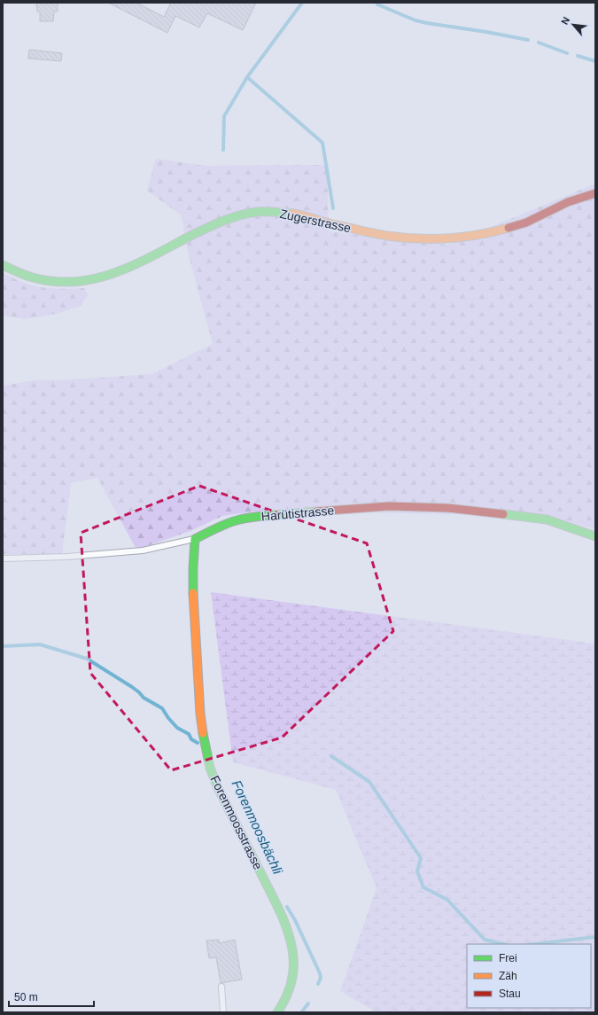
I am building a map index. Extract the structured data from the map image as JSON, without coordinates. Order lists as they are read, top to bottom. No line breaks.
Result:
{"streets":{"street":["Zugerstrasse","Harütistrasse","Forenmoosstrasse"]},"crossings":[["Harütistrasse","Forenmoosstrasse"]],"water":["Forenmoosbächli"],"legend":["Frei","Zäh","Stau"],"scale_bar":"50 m","north":"top left"}
